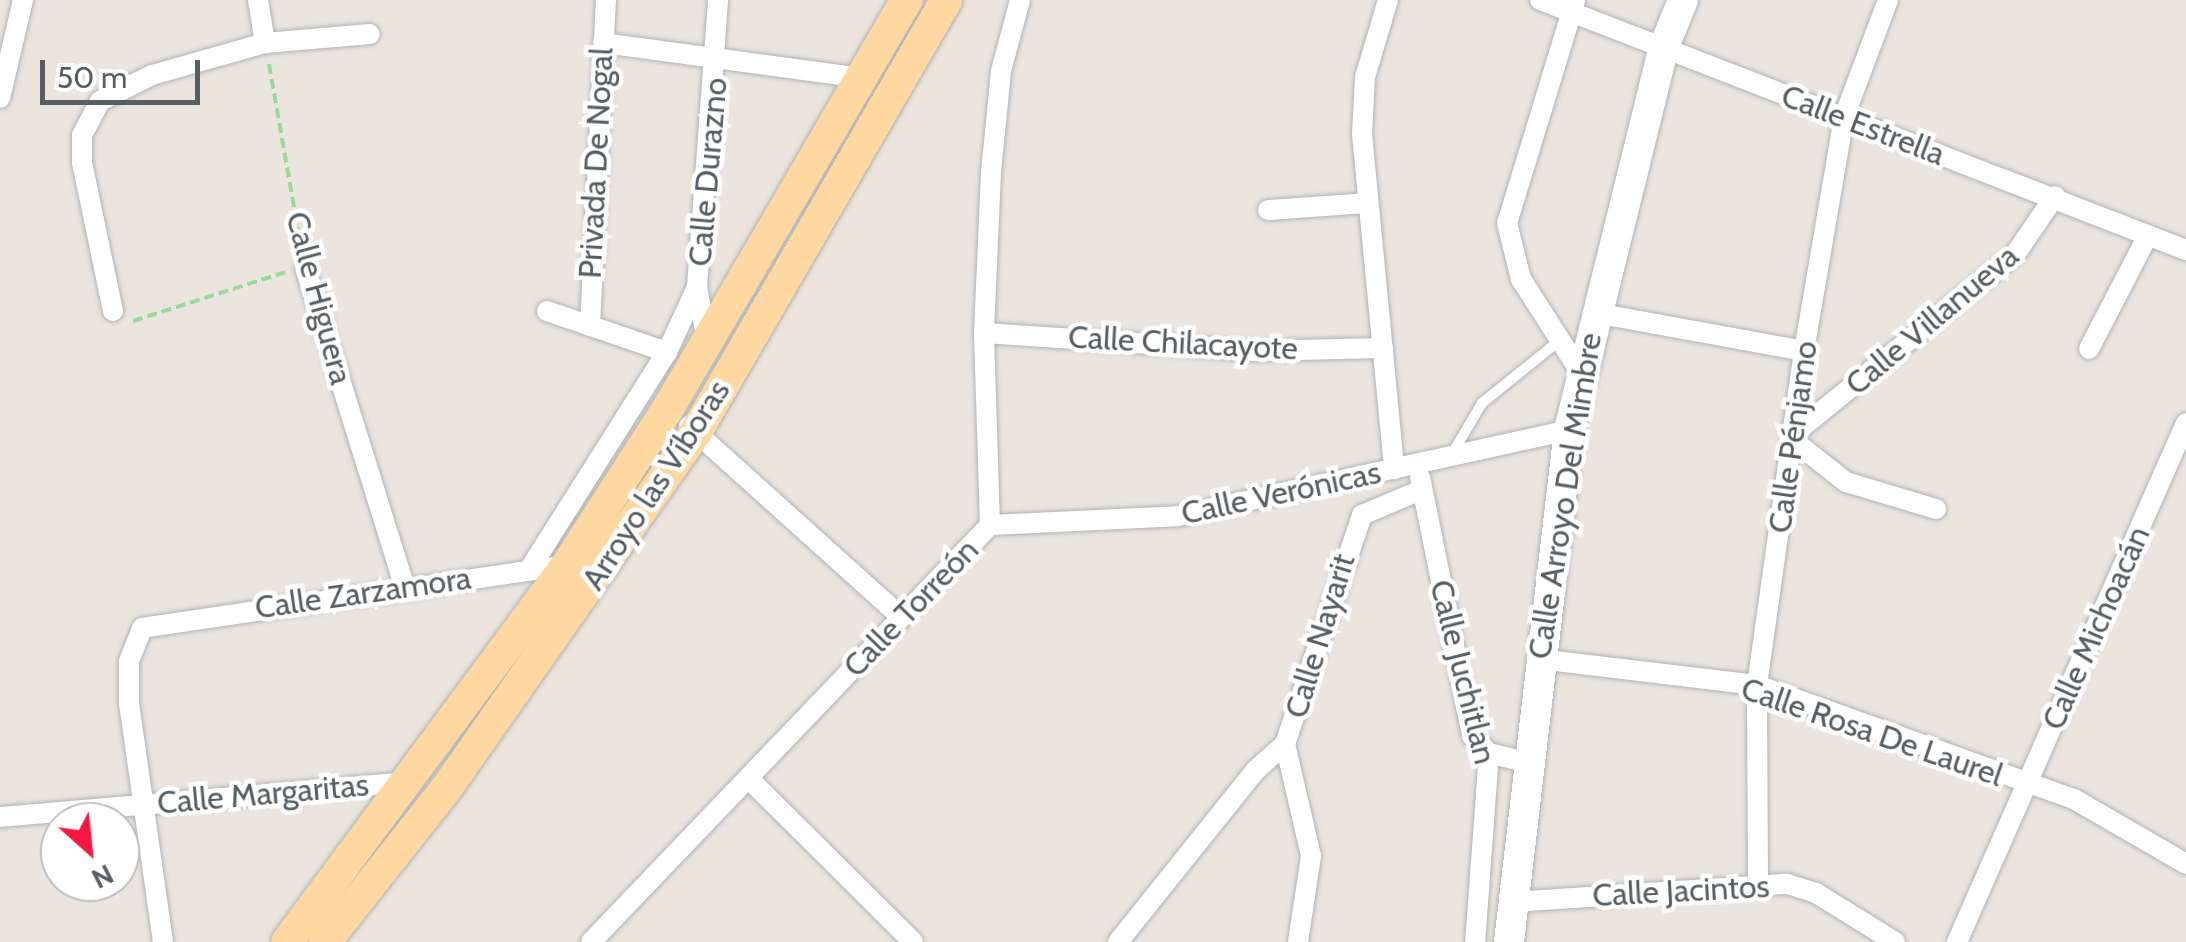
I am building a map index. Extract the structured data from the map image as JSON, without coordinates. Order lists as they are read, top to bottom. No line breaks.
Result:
{"streets":{"main road":["Arroyo las Víboras"],"street":["Calle Estrella","Privada De Nogal","Calle Durazno","Calle Higuera","Calle Villanueva","Calle Chilacayote","Calle Pénjamo","Calle Verónicas","Calle Arroyo Del Mimbre","Calle Zarzamora","Calle Torreón","Calle Michoacán","Calle Nayarit","Calle Juchitlan","Calle Rosa De Laurel","Calle Margaritas","Calle Jacintos"]},"crossings":[["Calle Estrella","Calle Villanueva"],["Calle Estrella","Calle Pénjamo"],["Calle Estrella","Calle Arroyo Del Mimbre"],["Calle Durazno","Arroyo las Víboras"],["Calle Higuera","Calle Zarzamora"],["Calle Villanueva","Calle Pénjamo"],["Calle Chilacayote","Calle Torreón"],["Calle Pénjamo","Calle Rosa De Laurel"],["Calle Pénjamo","Calle Jacintos"],["Arroyo las Víboras","Calle Zarzamora"],["Arroyo las Víboras","Calle Margaritas"],["Calle Verónicas","Calle Arroyo Del Mimbre"],["Calle Verónicas","Calle Torreón"],["Calle Verónicas","Calle Juchitlan"],["Calle Arroyo Del Mimbre","Calle Juchitlan"],["Calle Arroyo Del Mimbre","Calle Rosa De Laurel"],["Calle Arroyo Del Mimbre","Calle Jacintos"],["Calle Zarzamora","Calle Margaritas"],["Calle Michoacán","Calle Rosa De Laurel"],["Calle Nayarit","Calle Juchitlan"]],"scale_bar":"50 m","north":"bottom right"}
